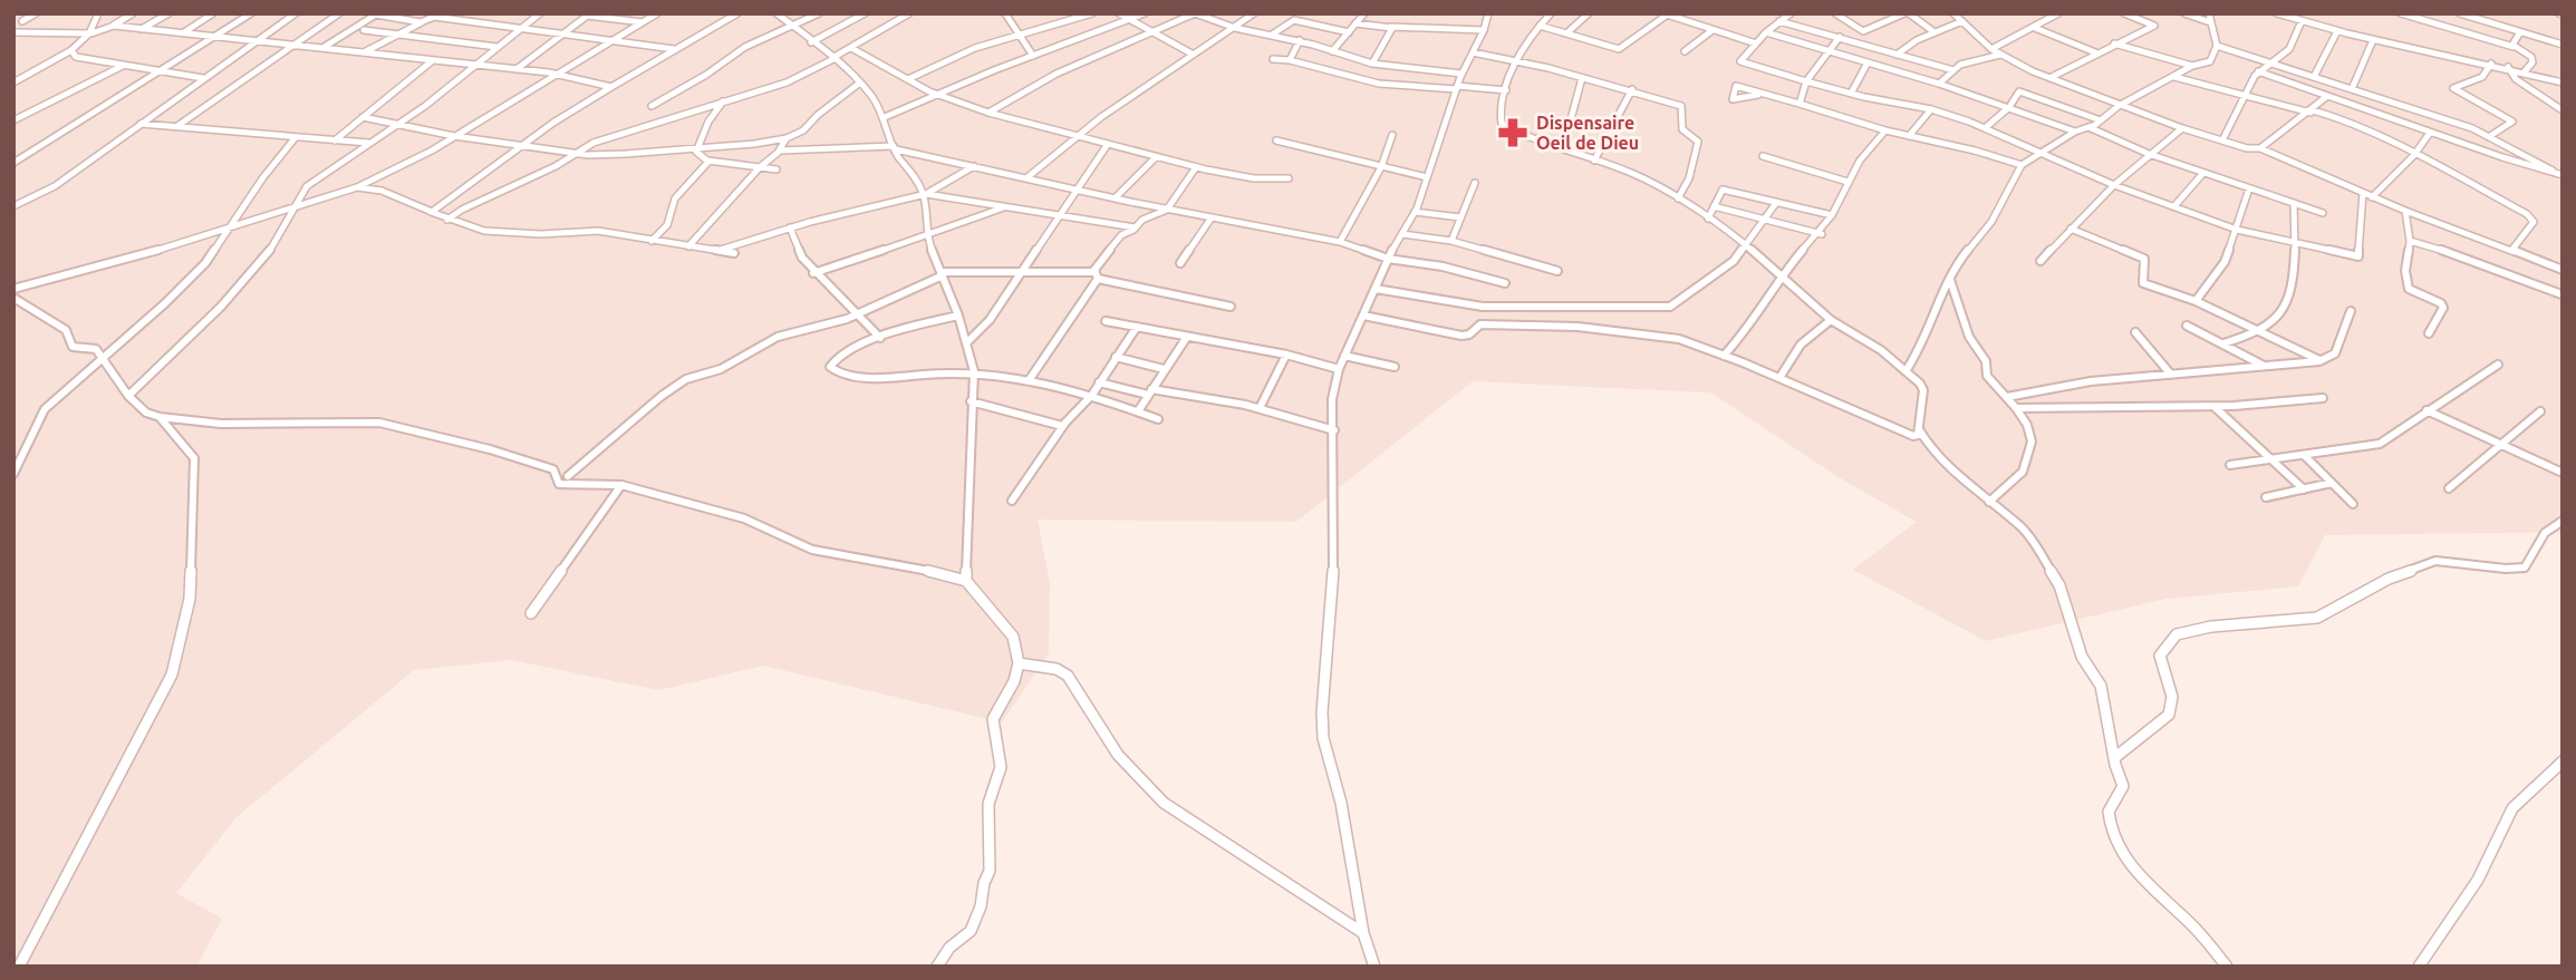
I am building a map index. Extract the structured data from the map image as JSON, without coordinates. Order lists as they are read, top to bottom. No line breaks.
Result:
{"places":{"pharmacy":["Dispensaire Oeil de Dieu"]}}
